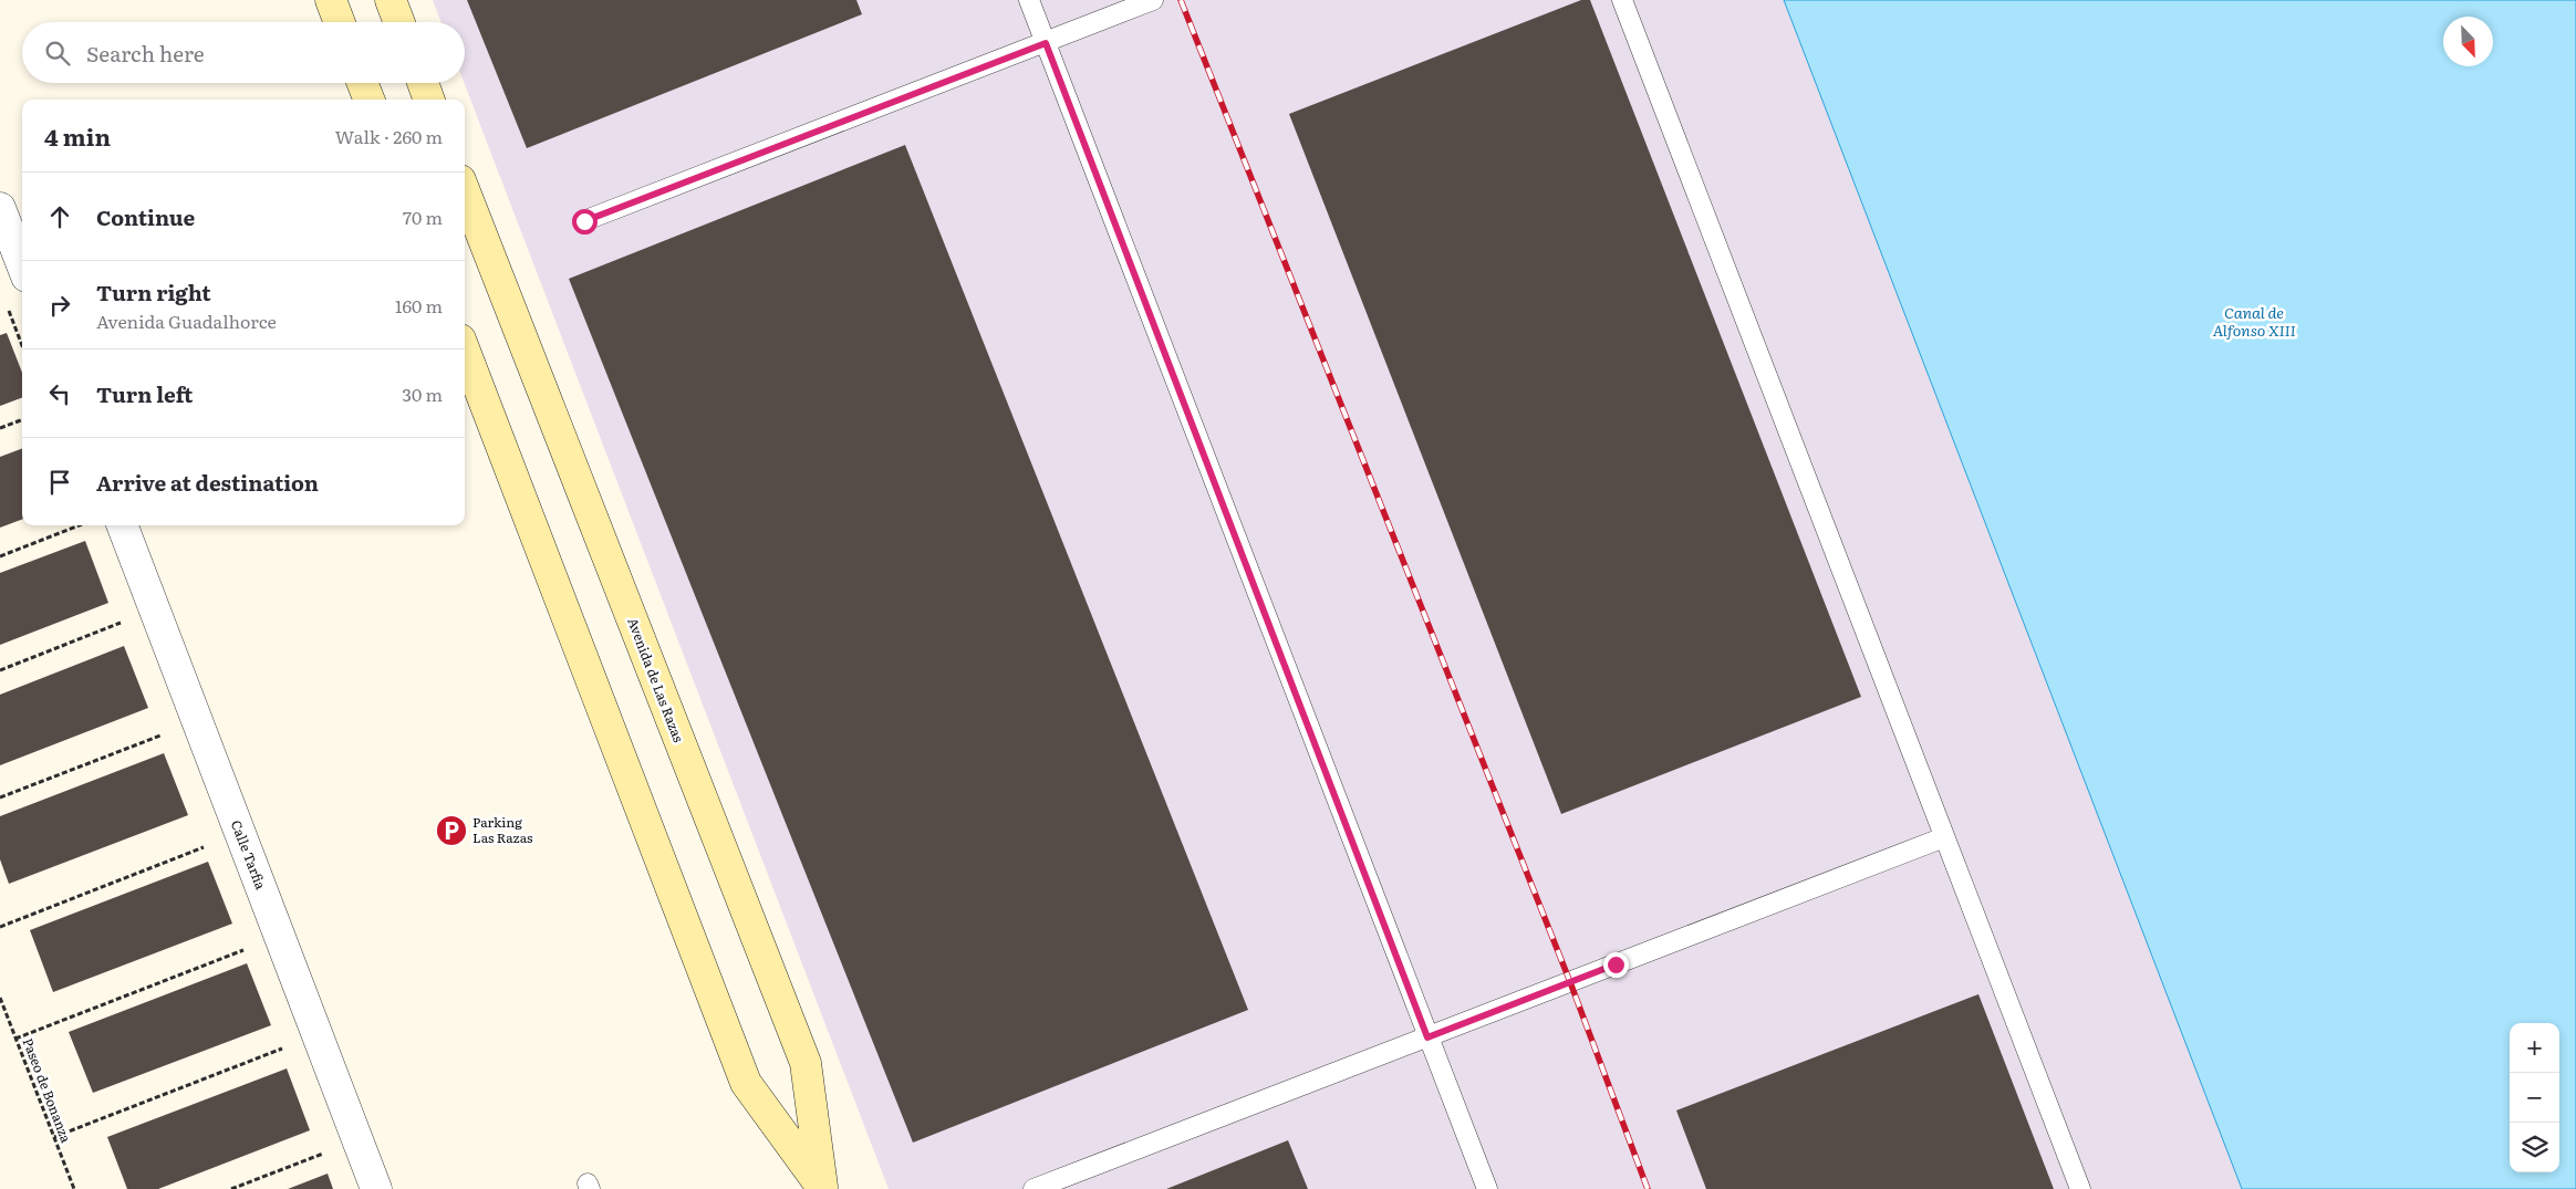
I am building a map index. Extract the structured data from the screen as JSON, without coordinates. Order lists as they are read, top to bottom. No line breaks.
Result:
{"streets":{"main road":["Avenida de Las Razas"],"street":["Calle Tarfia"],"path":["Paseo de Bonanza"]},"water":["Canal de Alfonso XIII"],"places":{"parking":["Parking Las Razas"]},"north":"bottom right","page":{"search":"Search here","heading":["4 min","Walk · 260 m"],"list":[["Continue","70 m"],["Turn right","Avenida Guadalhorce","160 m"],["Turn left","30 m"],"Arrive at destination"],"map_buttons":["+","−"]}}
